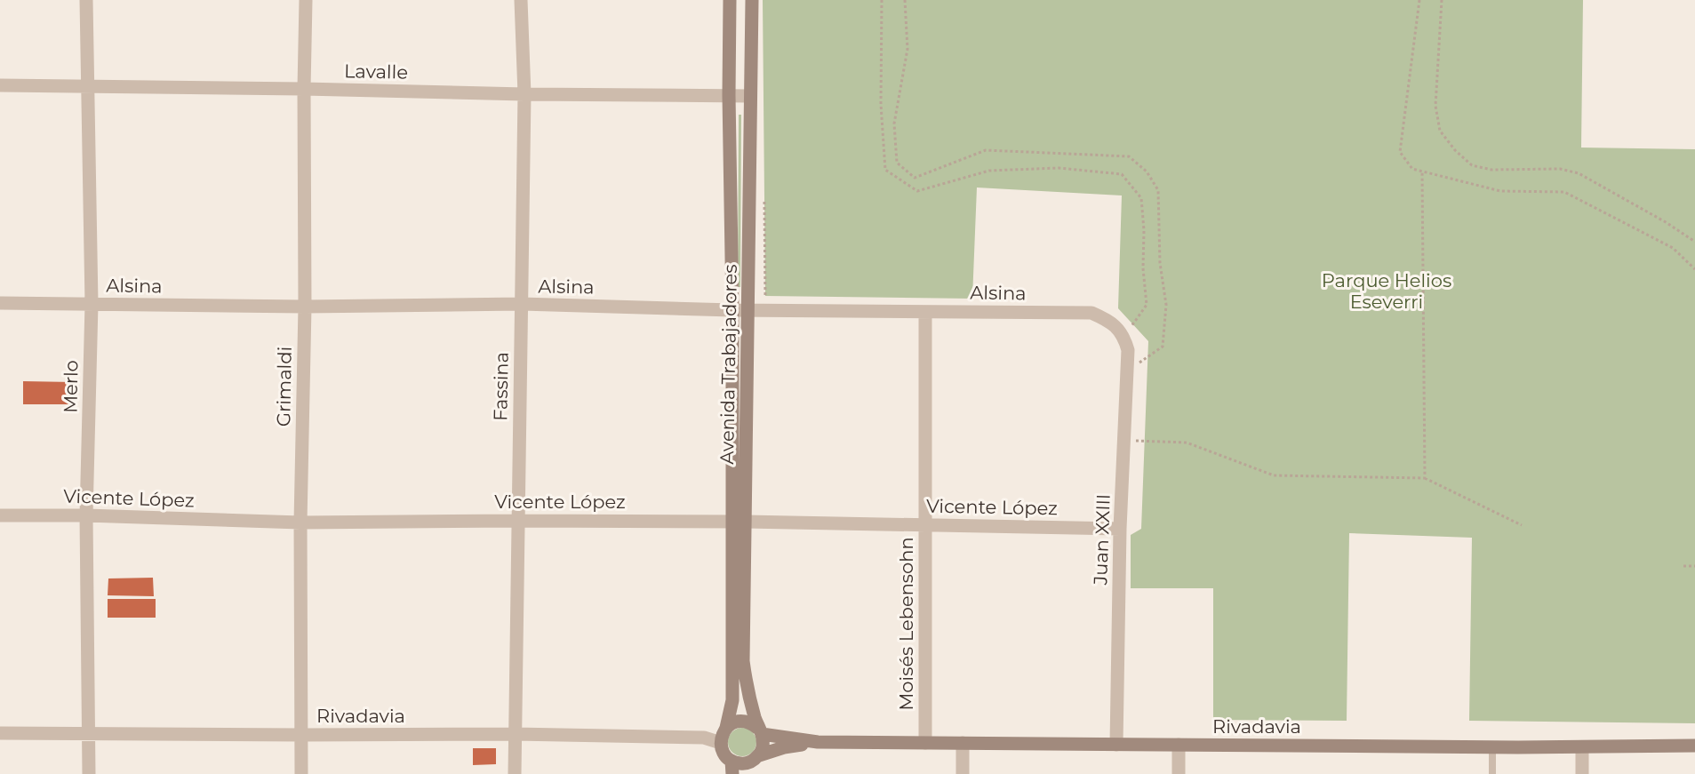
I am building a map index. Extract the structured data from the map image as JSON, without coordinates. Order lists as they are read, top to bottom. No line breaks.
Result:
{"streets":{"main road":["Avenida Trabajadores","Rivadavia"],"street":["Lavalle","Alsina","Merlo","Grimaldi","Fassina","Vicente López","Juan XXIII","Moisés Lebensohn"]},"crossings":[["Lavalle","Avenida Trabajadores"],["Lavalle","Merlo"],["Lavalle","Grimaldi"],["Lavalle","Fassina"],["Alsina","Avenida Trabajadores"],["Alsina","Merlo"],["Alsina","Grimaldi"],["Alsina","Fassina"],["Alsina","Juan XXIII"],["Alsina","Moisés Lebensohn"],["Avenida Trabajadores","Vicente López"],["Avenida Trabajadores","Rivadavia"],["Merlo","Vicente López"],["Merlo","Rivadavia"],["Grimaldi","Vicente López"],["Grimaldi","Rivadavia"],["Fassina","Vicente López"],["Fassina","Rivadavia"],["Vicente López","Juan XXIII"],["Vicente López","Moisés Lebensohn"],["Juan XXIII","Rivadavia"],["Moisés Lebensohn","Rivadavia"]],"parks":["Parque Helios Eseverri"]}
